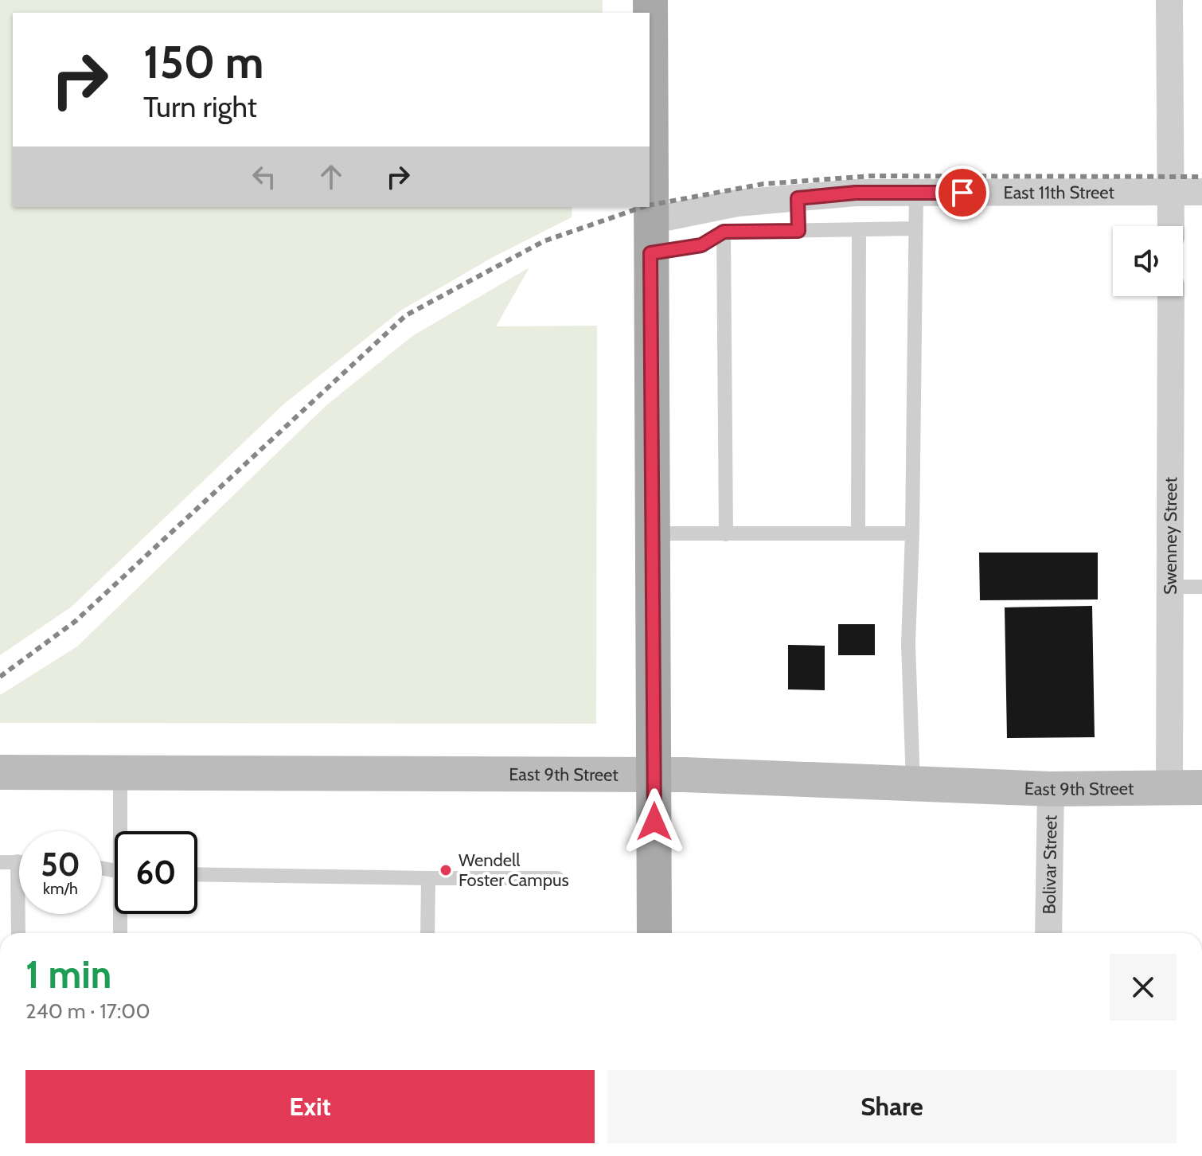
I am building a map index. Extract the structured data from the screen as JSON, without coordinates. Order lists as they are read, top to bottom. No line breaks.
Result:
{"streets":{"street":["East 11th Street","Swenney Street","East 9th Street","Bolivar Street"]},"crossings":[["Swenney Street","East 9th Street"],["East 9th Street","Bolivar Street"]],"places":["Wendell Foster Campus"],"page":{"turn":["150 m","Turn right"],"speed":"50 km/h","limit":"60","heading":["1 min","240 m · 17:00"],"buttons":["Exit","Share"]}}
